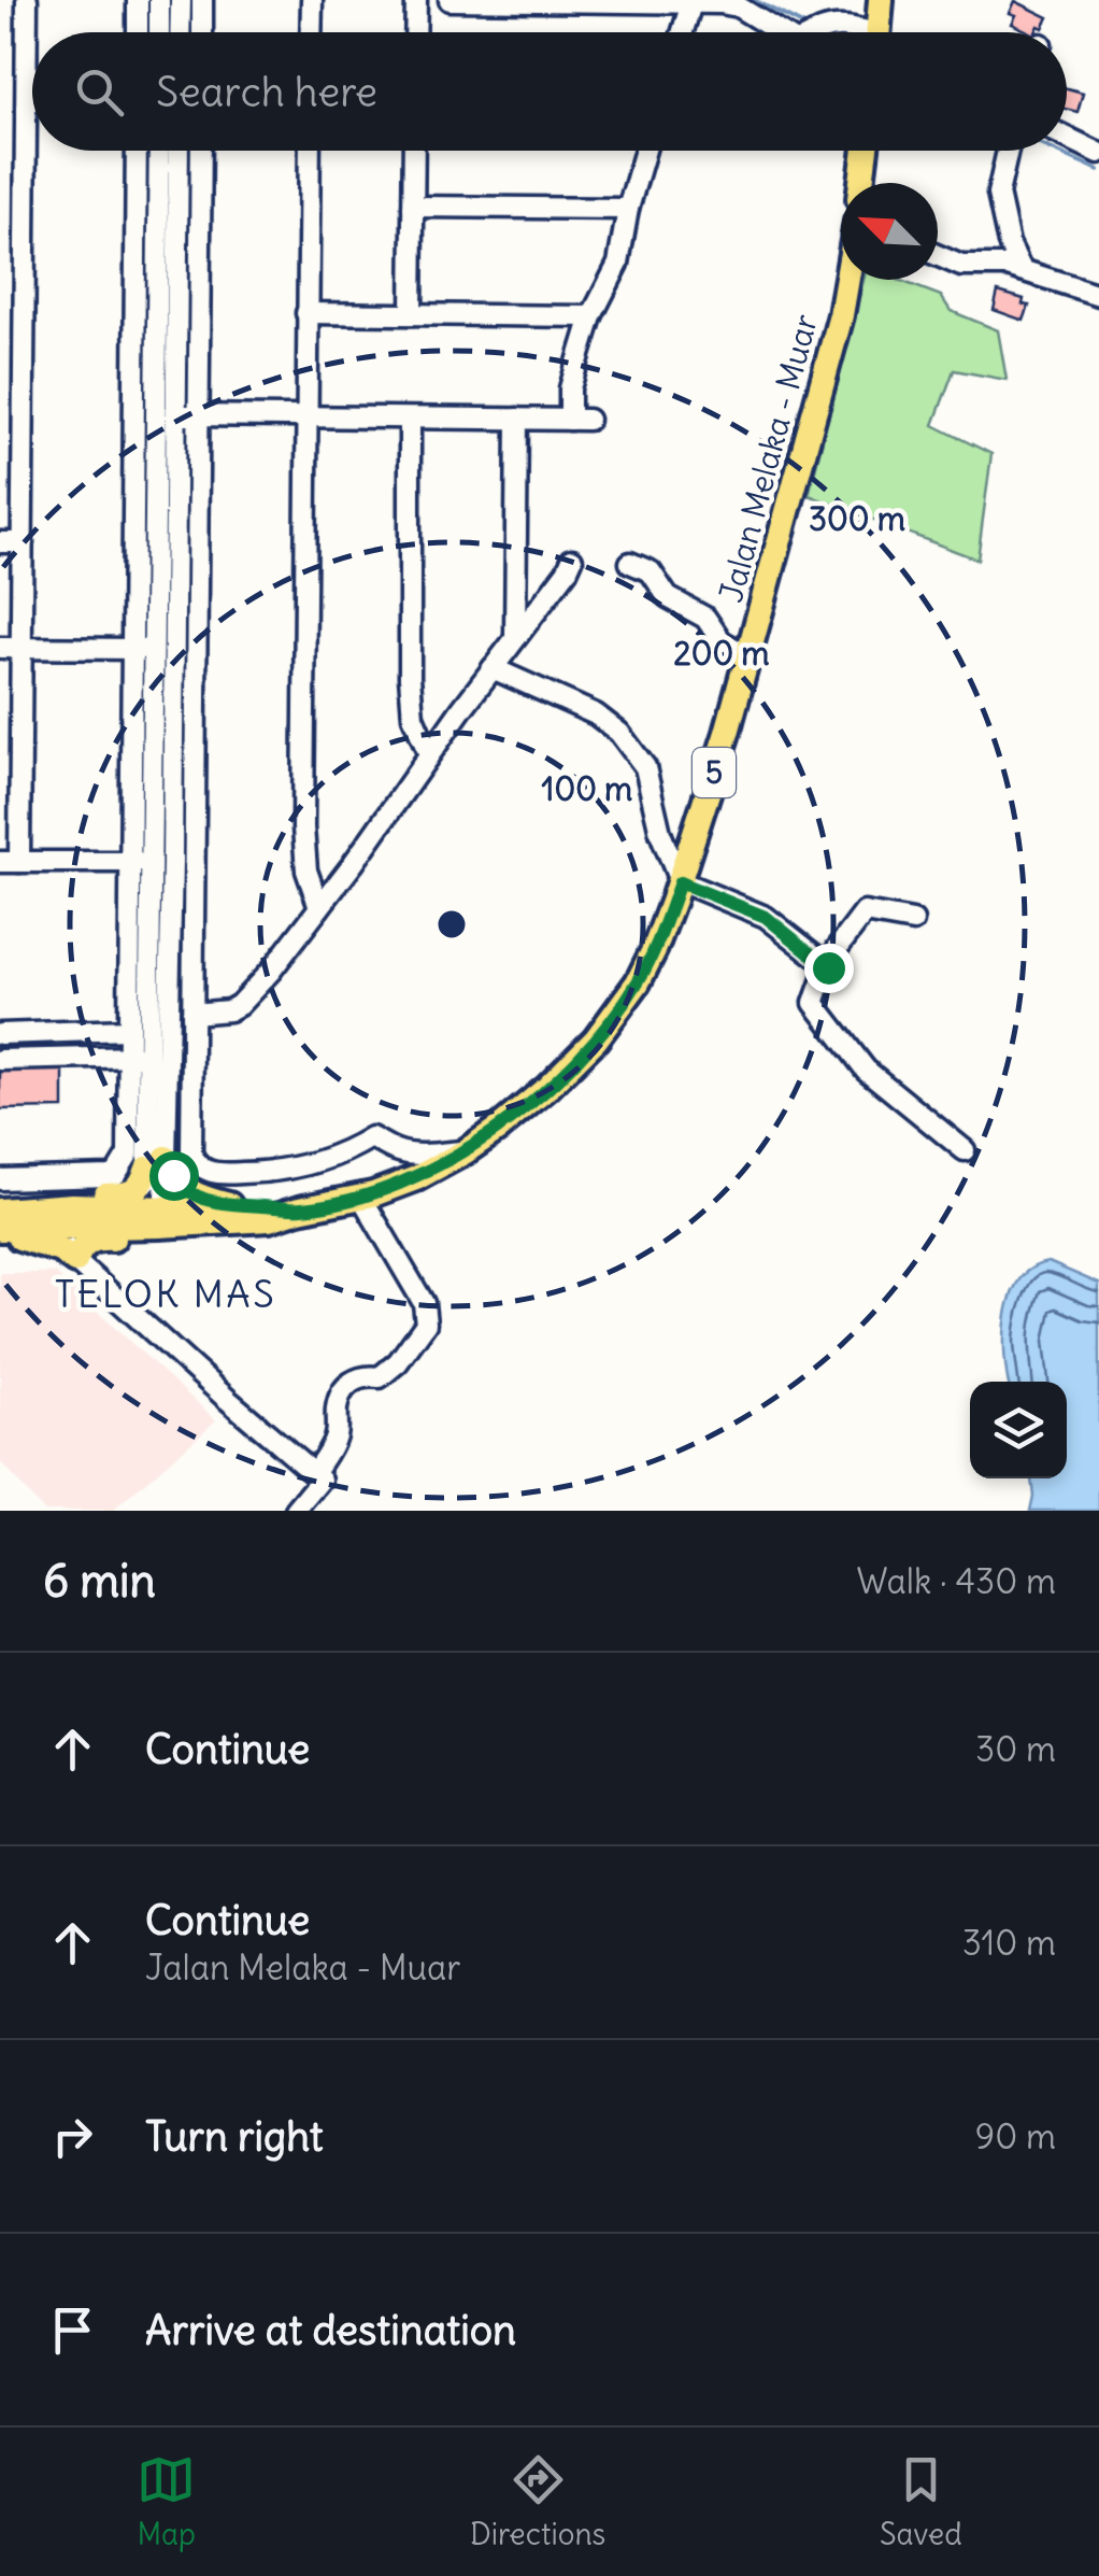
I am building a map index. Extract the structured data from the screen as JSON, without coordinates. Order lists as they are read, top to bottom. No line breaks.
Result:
{"streets":{"main road":["Jalan Melaka - Muar","5"]},"districts":["TELOK MAS"],"north":"top left","page":{"search":"Search here","heading":["6 min","Walk · 430 m"],"list":[["Continue","30 m"],["Continue","Jalan Melaka - Muar","310 m"],["Turn right","90 m"],"Arrive at destination"],"nav":["Map","Directions","Saved"]},"rings":["300 m","200 m","100 m"]}
